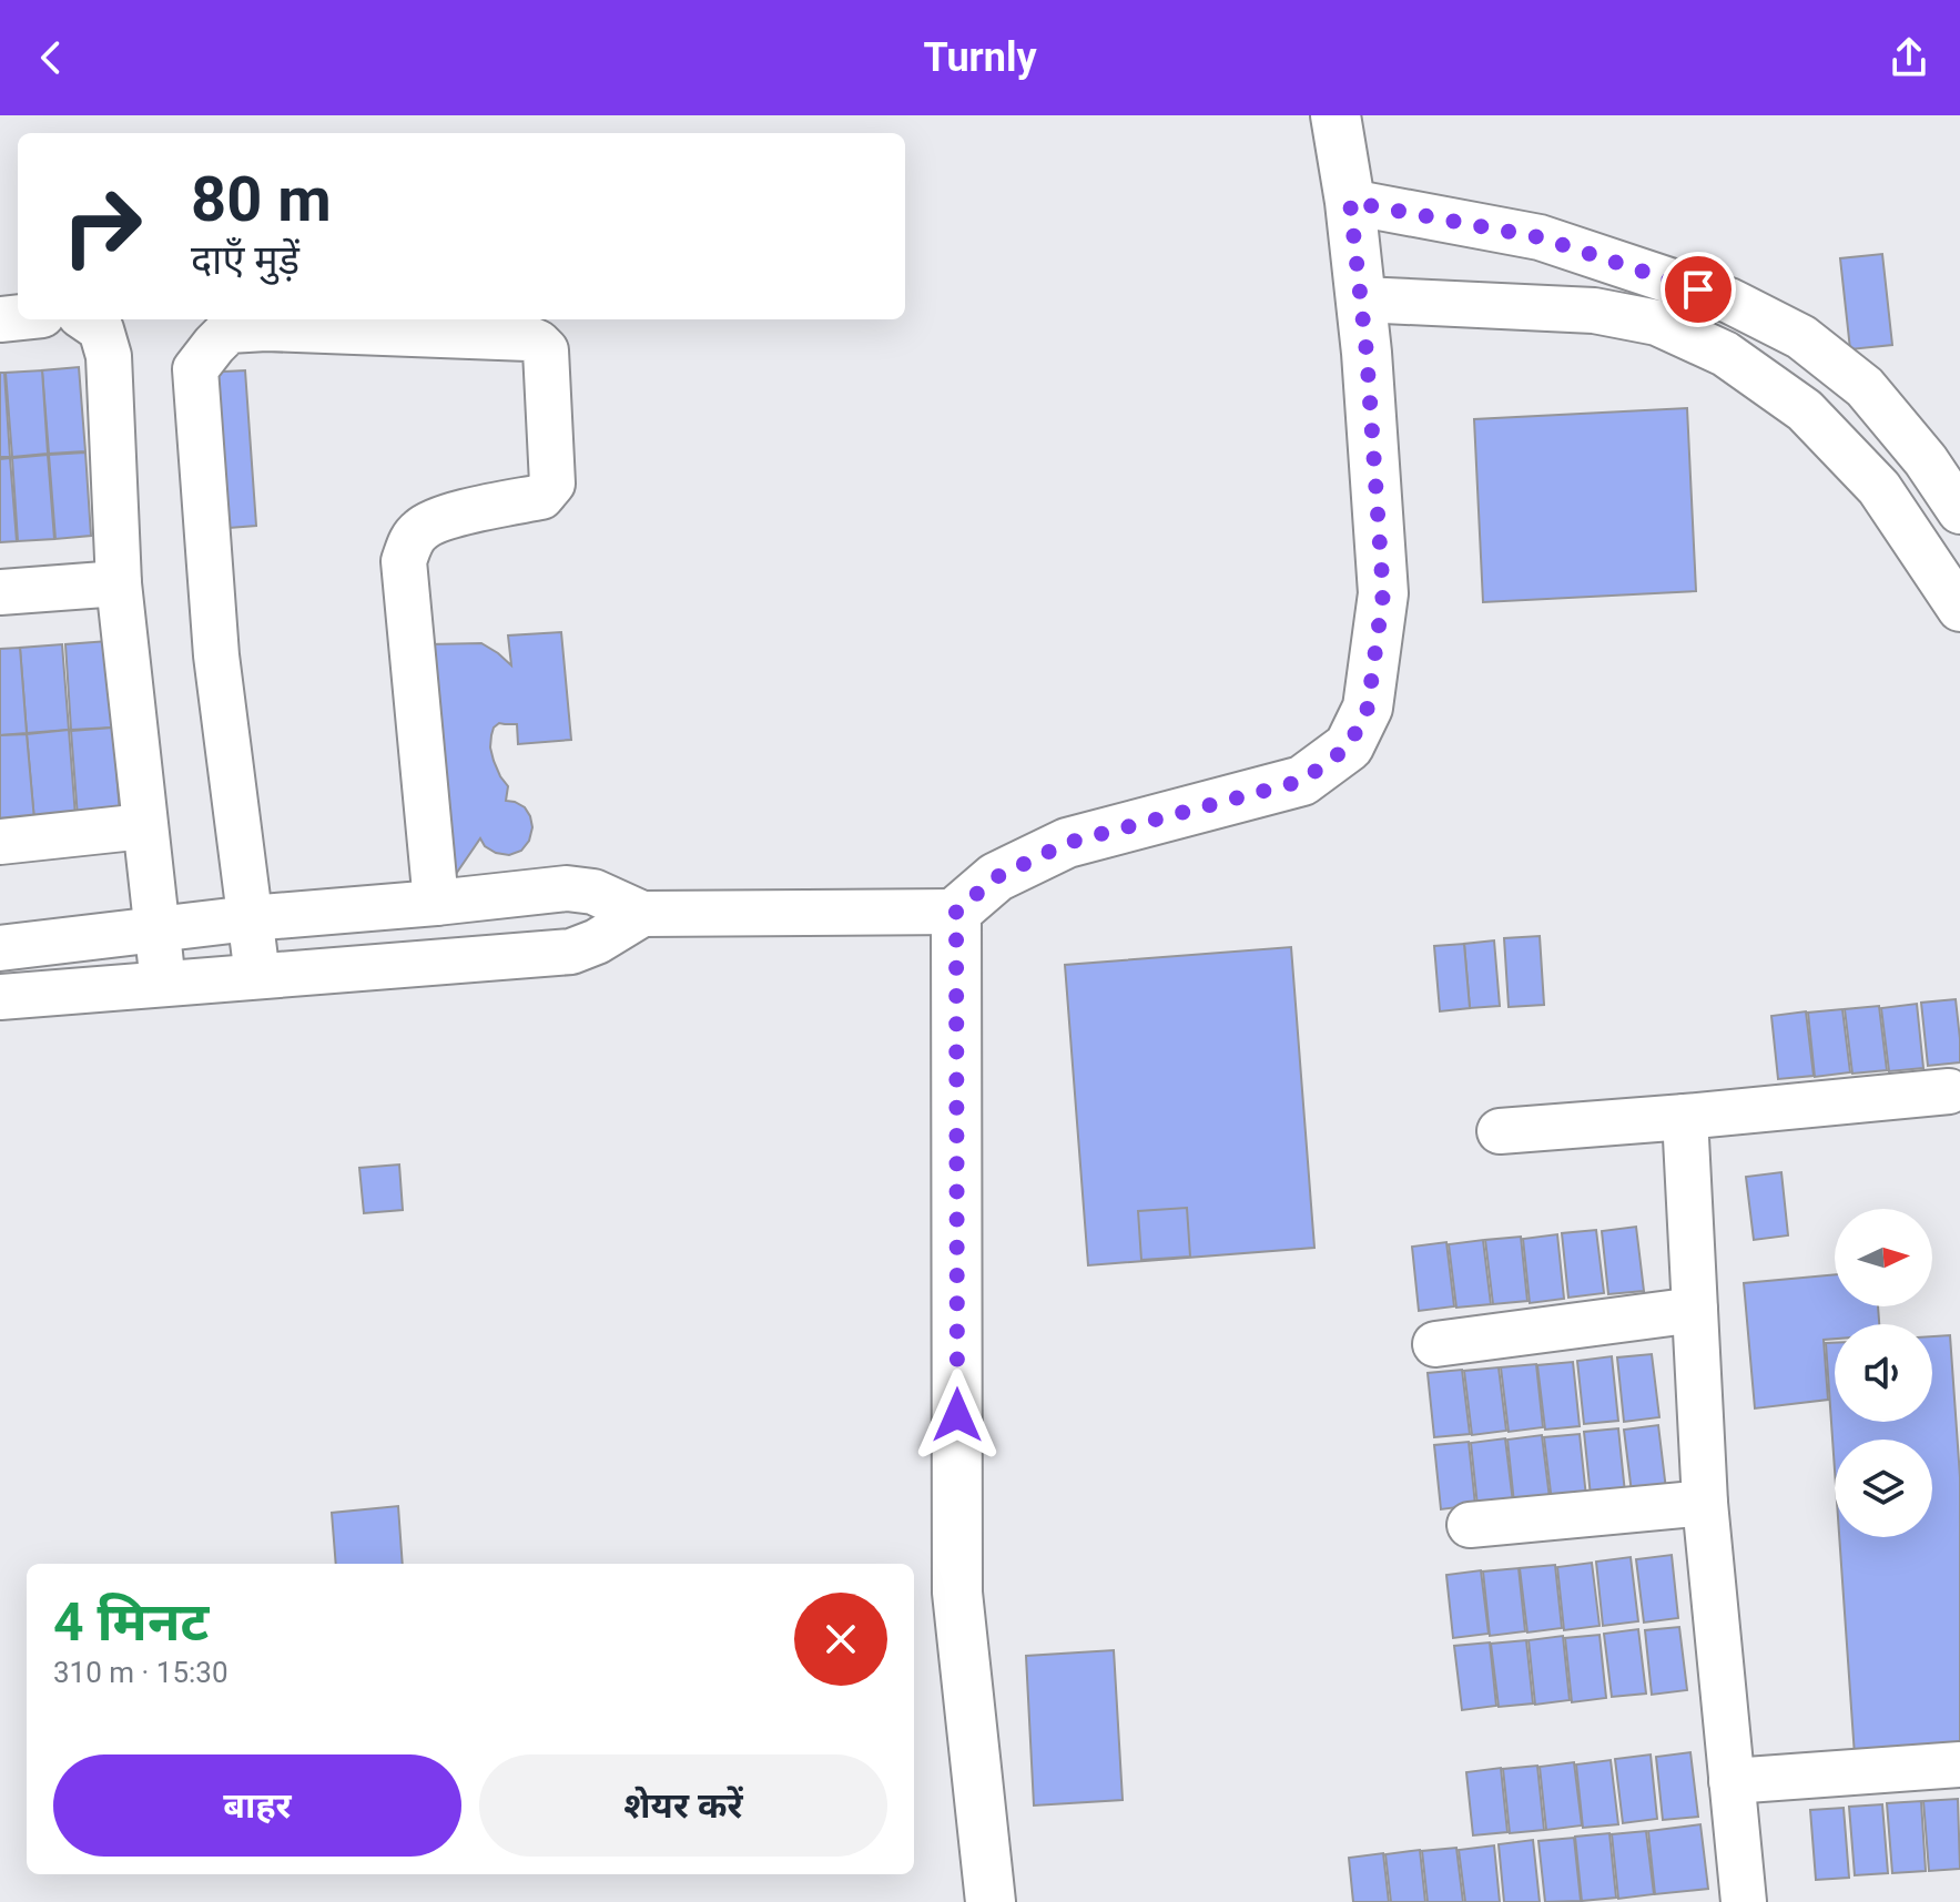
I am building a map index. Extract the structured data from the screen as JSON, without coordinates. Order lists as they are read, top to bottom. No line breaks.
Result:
{"north":"right","page":{"header":"Turnly","turn":["80 m","दाएँ मुड़ें"],"heading":["4 मिनट","310 m · 15:30"],"buttons":["बाहर","शेयर करें"]}}
